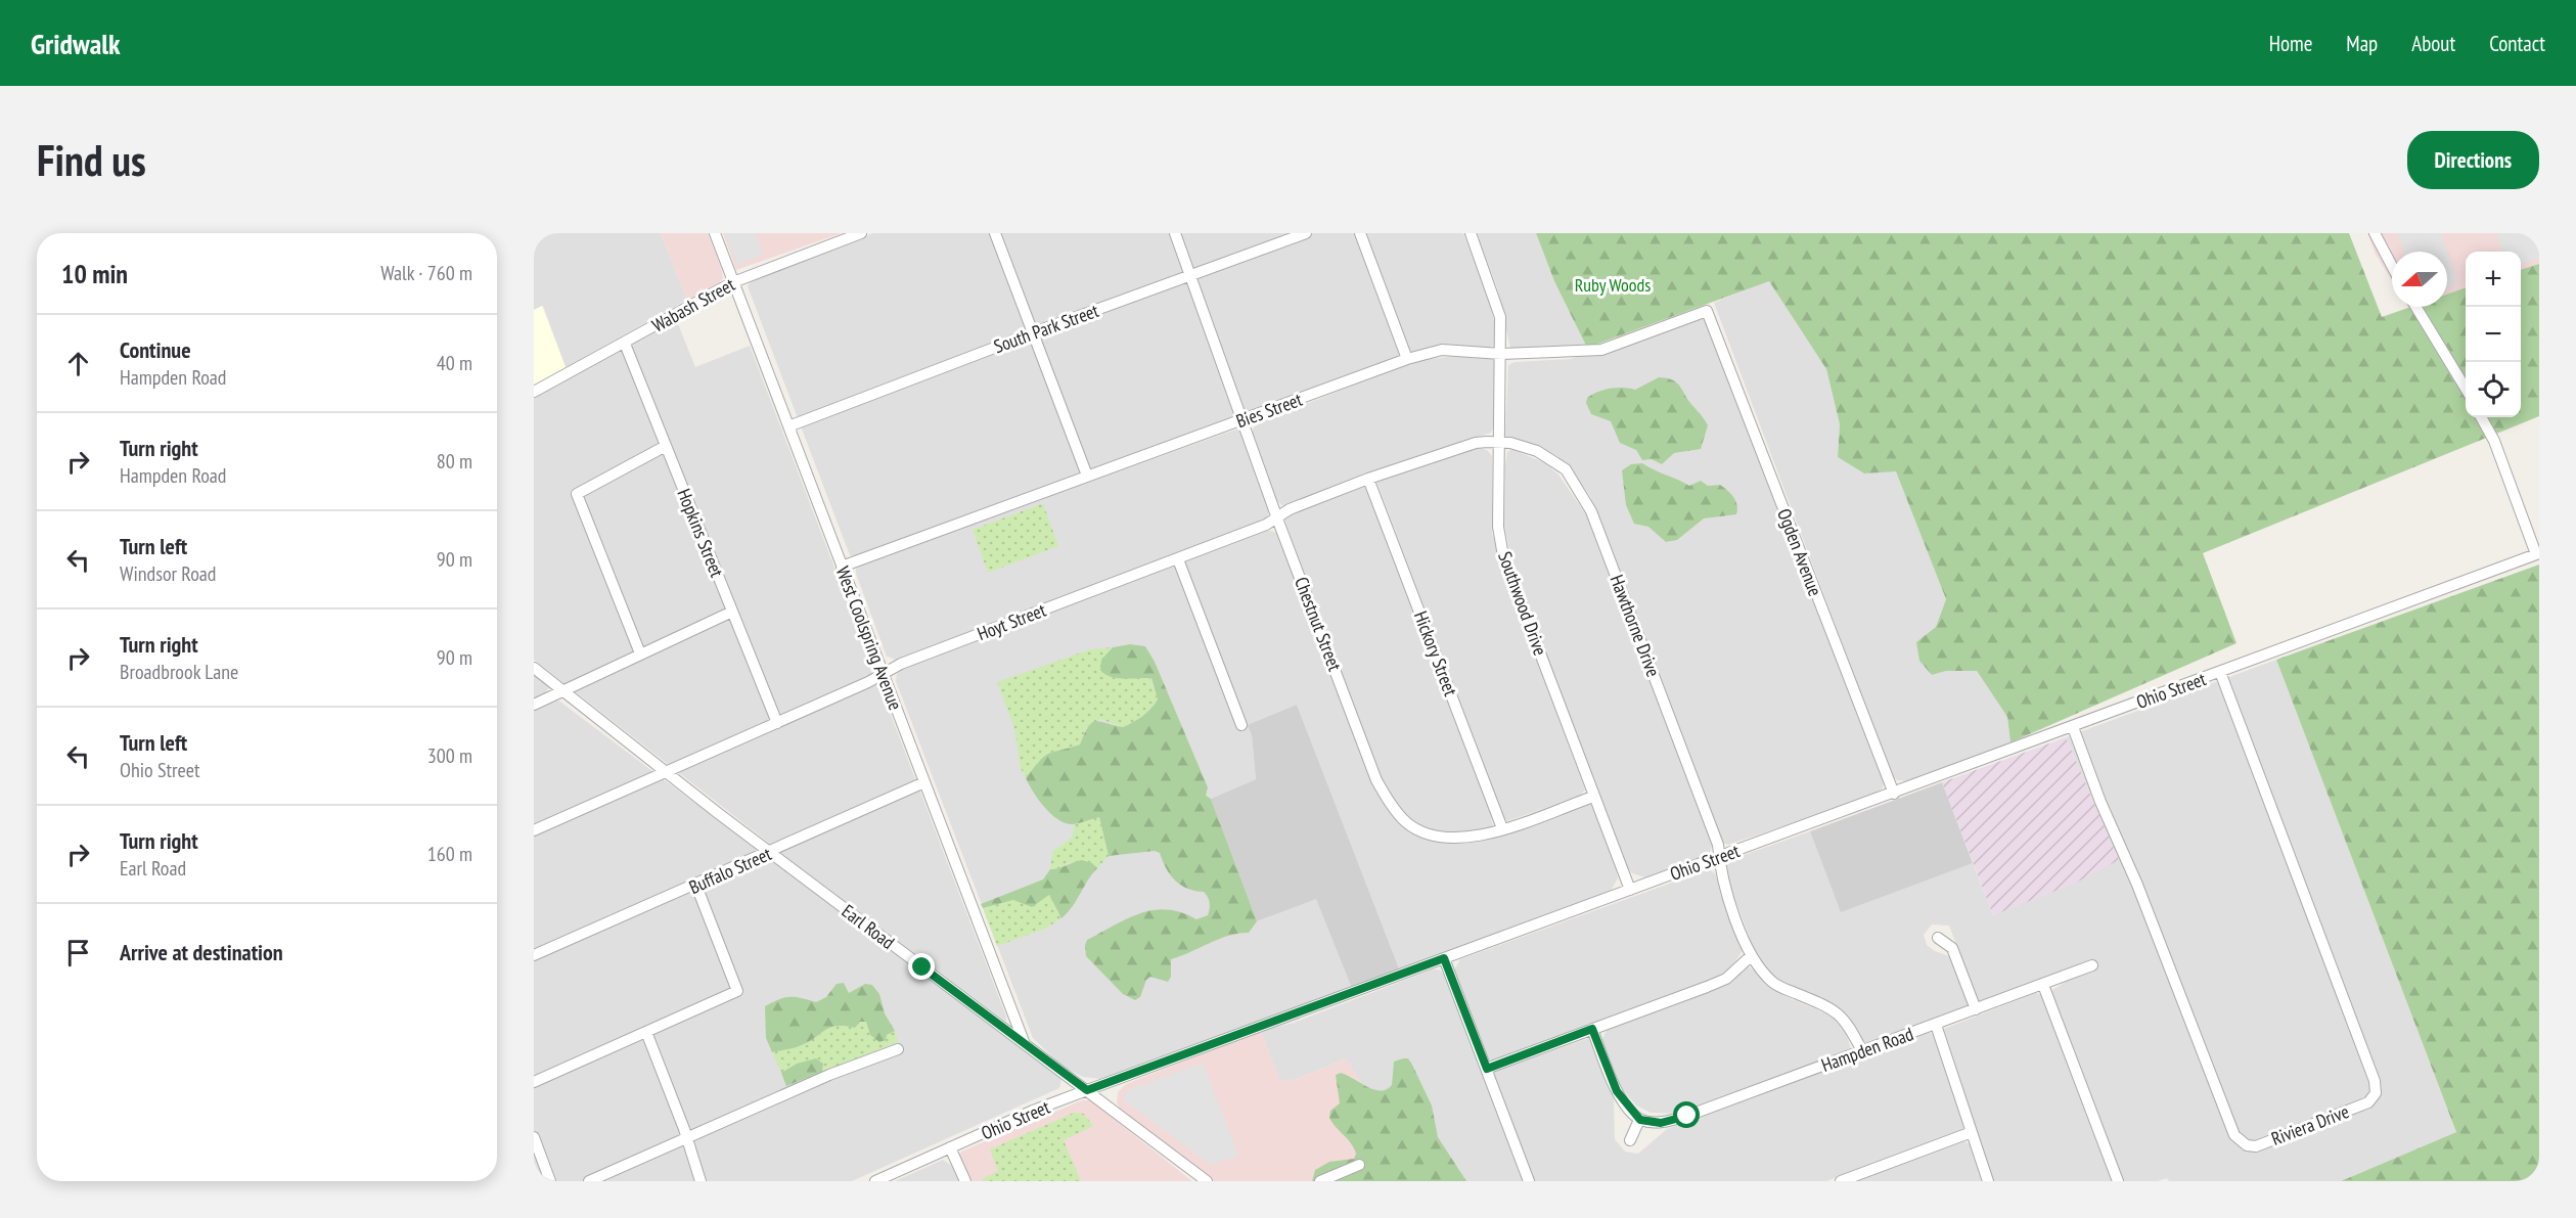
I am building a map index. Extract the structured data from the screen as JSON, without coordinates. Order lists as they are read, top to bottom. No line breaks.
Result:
{"streets":{"street":["Wabash Street","South Park Street","Bies Street","Hopkins Street","Ogden Avenue","Southwood Drive","Hoyt Street","Chestnut Street","Hawthorne Drive","West Coolspring Avenue","Hickory Street","Ohio Street","Buffalo Street","Earl Road","Hampden Road","Riviera Drive"]},"crossings":[["Wabash Street","Hopkins Street"],["Wabash Street","West Coolspring Avenue"],["South Park Street","Chestnut Street"],["South Park Street","West Coolspring Avenue"],["Bies Street","Ogden Avenue"],["Bies Street","Southwood Drive"],["Bies Street","Chestnut Street"],["Bies Street","West Coolspring Avenue"],["Hopkins Street","Hoyt Street"],["Ogden Avenue","Ohio Street"],["Southwood Drive","Hoyt Street"],["Southwood Drive","Chestnut Street"],["Southwood Drive","Hawthorne Drive"],["Southwood Drive","Ohio Street"],["Hoyt Street","Chestnut Street"],["Hoyt Street","Hawthorne Drive"],["Hoyt Street","West Coolspring Avenue"],["Hoyt Street","Hickory Street"],["Hoyt Street","Earl Road"],["Chestnut Street","Hickory Street"],["Hawthorne Drive","Ohio Street"],["West Coolspring Avenue","Buffalo Street"],["West Coolspring Avenue","Earl Road"],["Ohio Street","Earl Road"],["Ohio Street","Riviera Drive"],["Buffalo Street","Earl Road"]],"parks":["Ruby Woods"],"north":"left","page":{"header":"Gridwalk","nav":["Home","Map","About","Contact"],"buttons":"Directions","title":"Find us","heading":["10 min","Walk · 760 m"],"map_buttons":["+","−"],"list":[["Continue","Hampden Road","40 m"],["Turn right","Hampden Road","80 m"],["Turn left","Windsor Road","90 m"],["Turn right","Broadbrook Lane","90 m"],["Turn left","Ohio Street","300 m"],["Turn right","Earl Road","160 m"],"Arrive at destination"]}}
